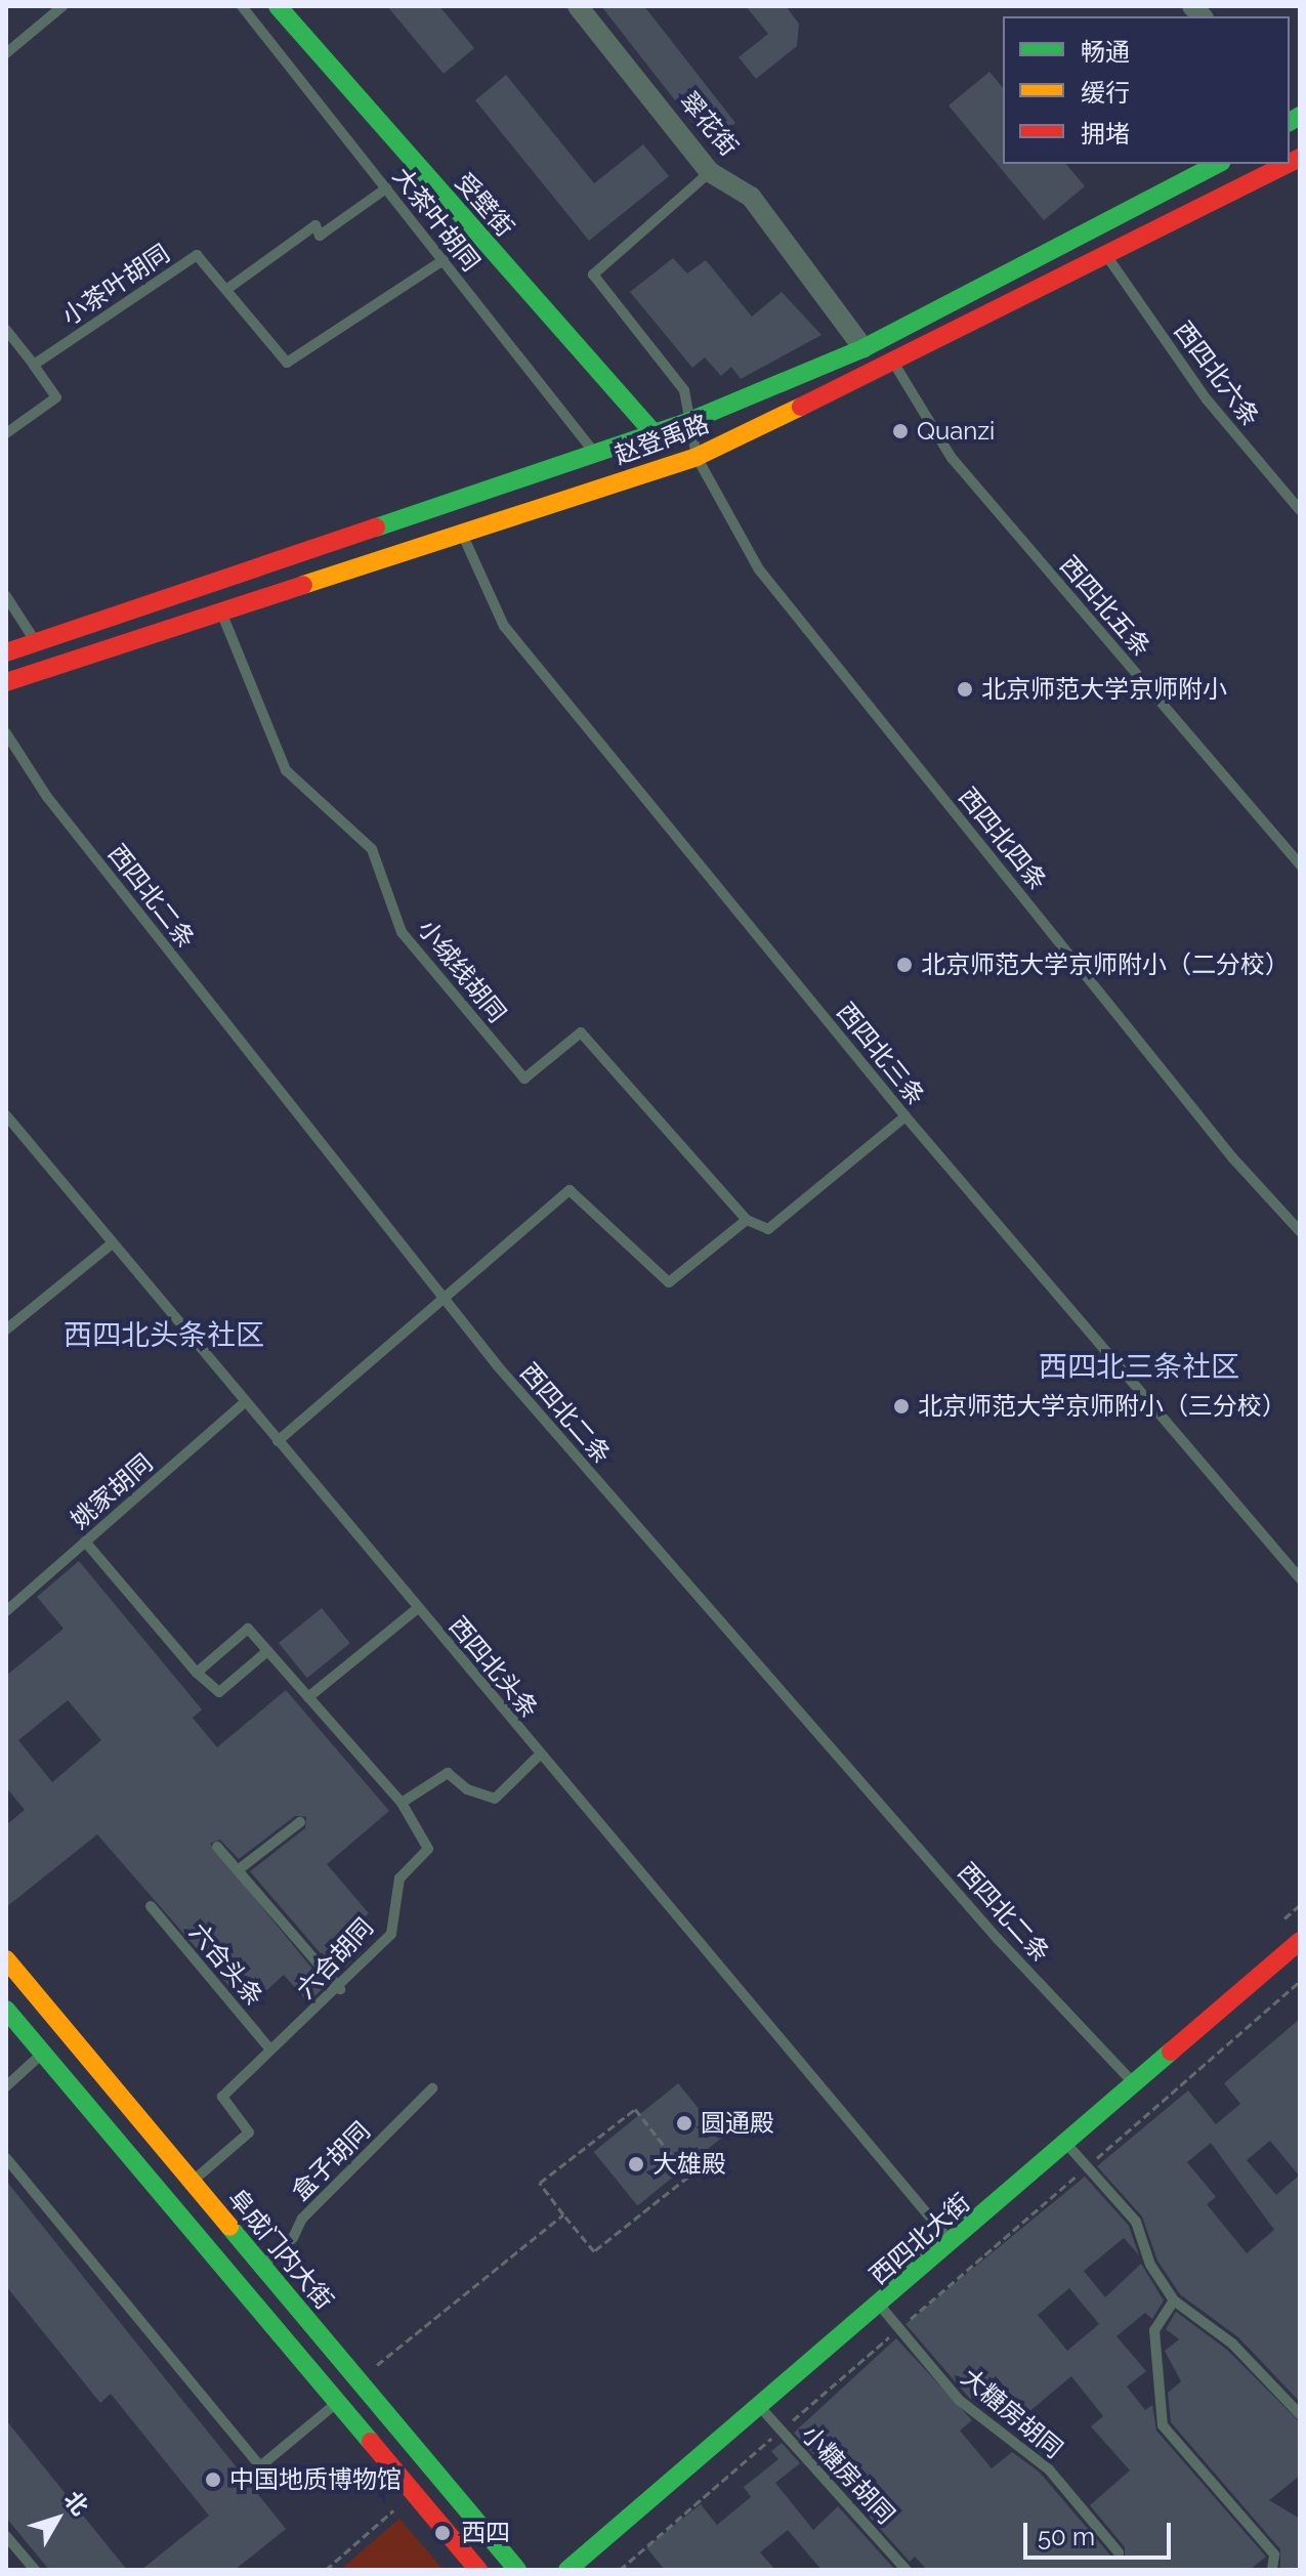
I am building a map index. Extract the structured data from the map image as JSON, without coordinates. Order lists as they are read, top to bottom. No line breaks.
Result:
{"streets":{"main road":["受壁街","赵登禹路","西四北大街","阜成门内大街"],"street":["翠花街"],"lane":["大茶叶胡同","小茶叶胡同","西四北六条","西四北五条","西四北四条","西四北二条","小绒线胡同","西四北三条","姚家胡同","西四北头条","六合胡同","六合头条","盒子胡同","大糖房胡同","小糖房胡同"]},"crossings":[["翠花街","赵登禹路"],["翠花街","西四北四条"],["受壁街","赵登禹路"],["大茶叶胡同","小茶叶胡同"],["大茶叶胡同","赵登禹路"],["西四北六条","赵登禹路"],["赵登禹路","西四北五条"],["赵登禹路","西四北四条"],["赵登禹路","小绒线胡同"],["赵登禹路","西四北三条"],["西四北二条","西四北大街"],["姚家胡同","西四北头条"],["西四北头条","西四北大街"],["六合胡同","六合头条"],["六合胡同","阜成门内大街"],["盒子胡同","阜成门内大街"],["西四北大街","大糖房胡同"],["西四北大街","小糖房胡同"]],"districts":["西四北头条社区","西四北三条社区"],"places":["Quanzi","北京师范大学京师附小","北京师范大学京师附小（二分校）","北京师范大学京师附小（三分校）","圆通殿","大雄殿","中国地质博物馆","西四"],"legend":["畅通","缓行","拥堵"],"scale_bar":"50 m","north":"top right"}
